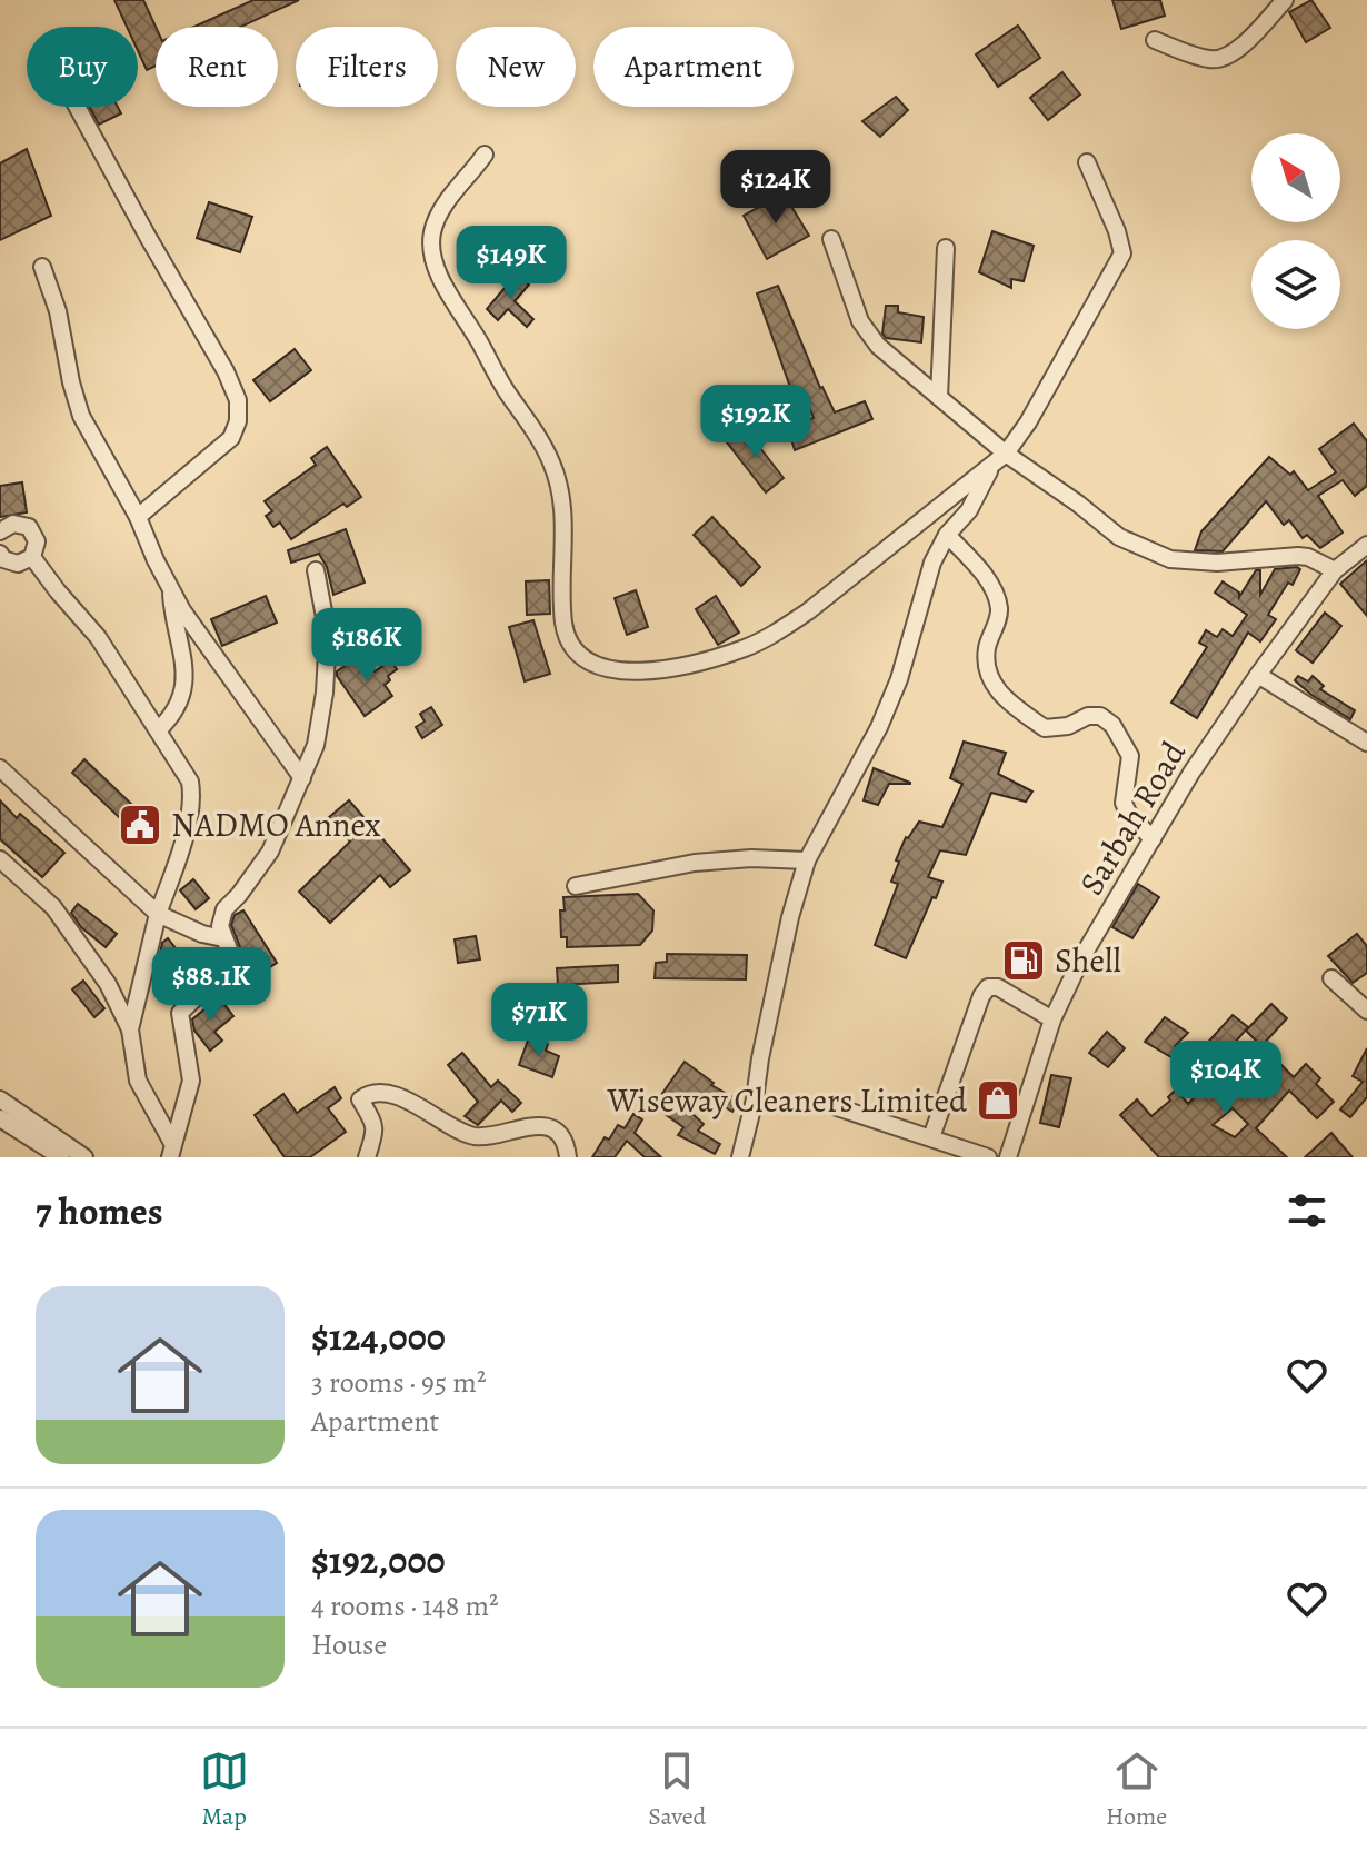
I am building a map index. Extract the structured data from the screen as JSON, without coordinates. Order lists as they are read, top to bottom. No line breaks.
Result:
{"streets":{"street":["Sarbah Road"]},"places":{"public building":["NADMO Annex"],"fuel station":["Shell"],"shop":["Wiseway Cleaners Limited"]},"north":"top left","page":{"chip":["Buy","Rent","Filters","New","Apartment"],"price":["$124K","$149K","$192K","$186K","$88.1K","$71K","$104K"],"heading":"7 homes","list":[{"name":"$124,000","note":"3 rooms · 95 m² · Apartment"},{"name":"$192,000","note":"4 rooms · 148 m² · House"}],"tabs":["Map","Saved","Home"]}}
